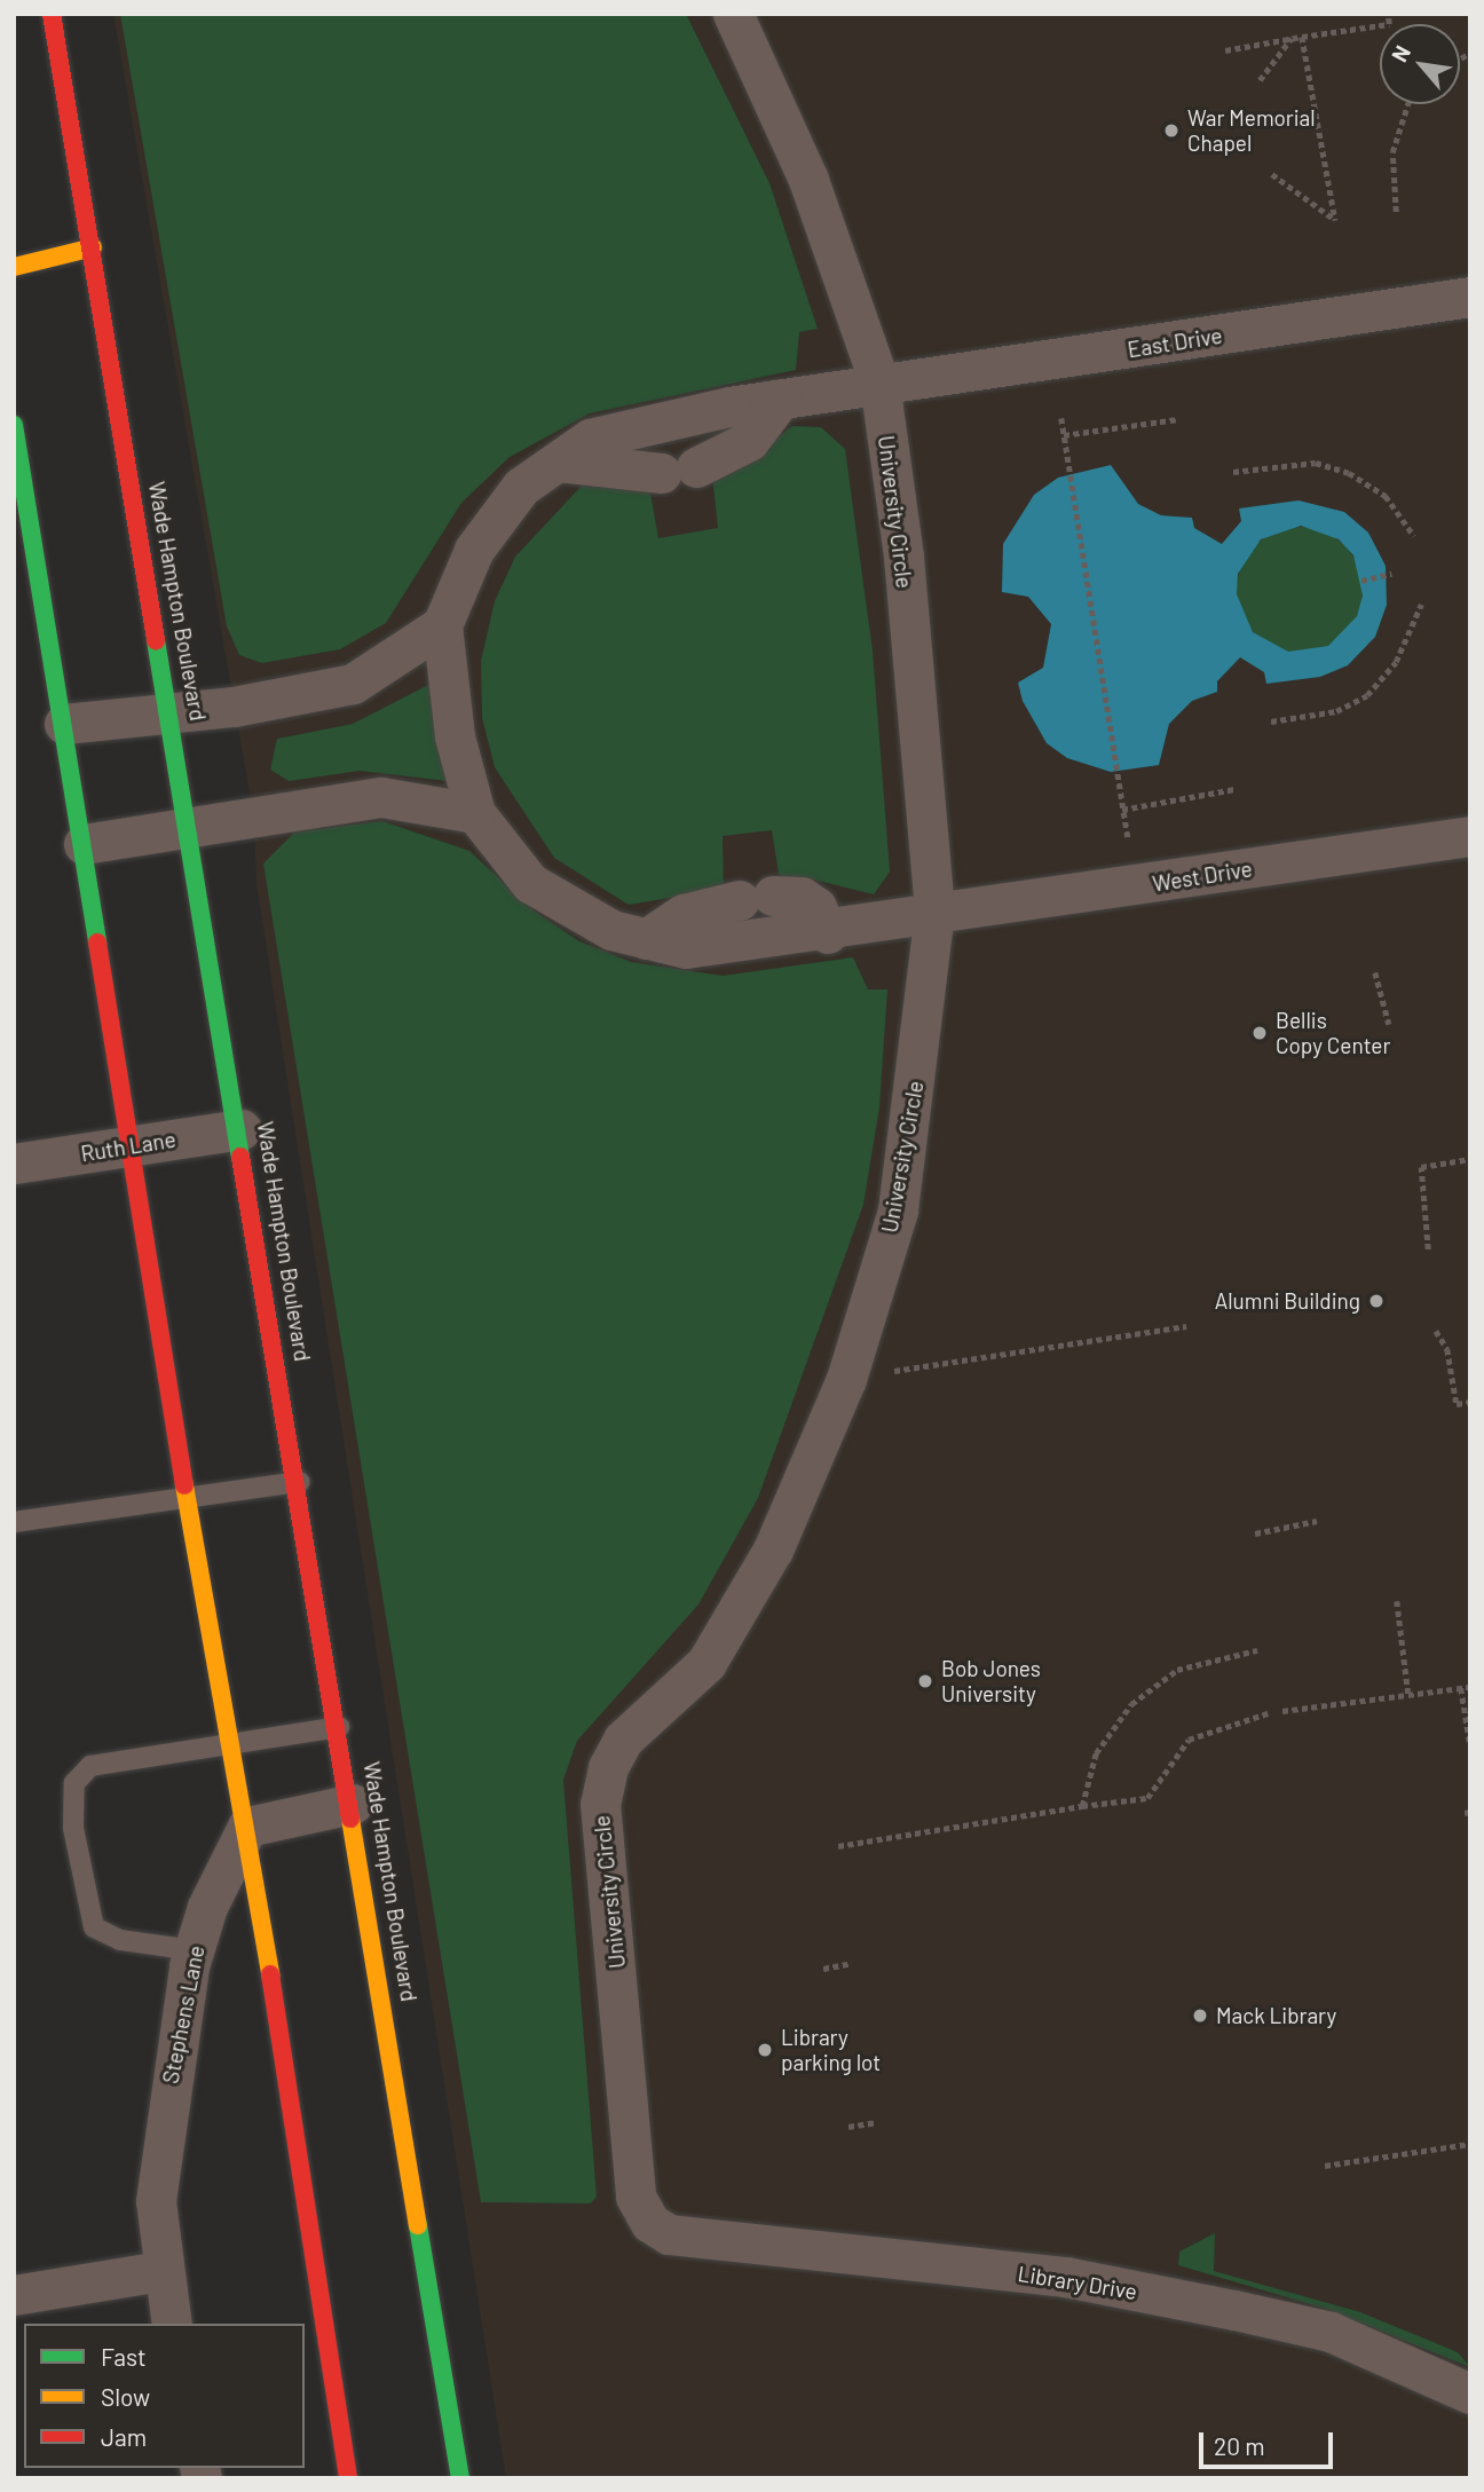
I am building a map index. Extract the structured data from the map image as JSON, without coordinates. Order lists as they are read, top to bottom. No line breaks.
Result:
{"streets":{"main road":["Wade Hampton Boulevard"],"street":["East Drive","University Circle","West Drive","Ruth Lane","Stephens Lane","Library Drive"]},"crossings":[["East Drive","University Circle"],["University Circle","West Drive"],["University Circle","Library Drive"],["Wade Hampton Boulevard","Ruth Lane"]],"places":["War Memorial Chapel","Bellis Copy Center","Alumni Building","Bob Jones University","Mack Library","Library parking lot"],"legend":["Fast","Slow","Jam"],"scale_bar":"20 m","north":"top left"}
